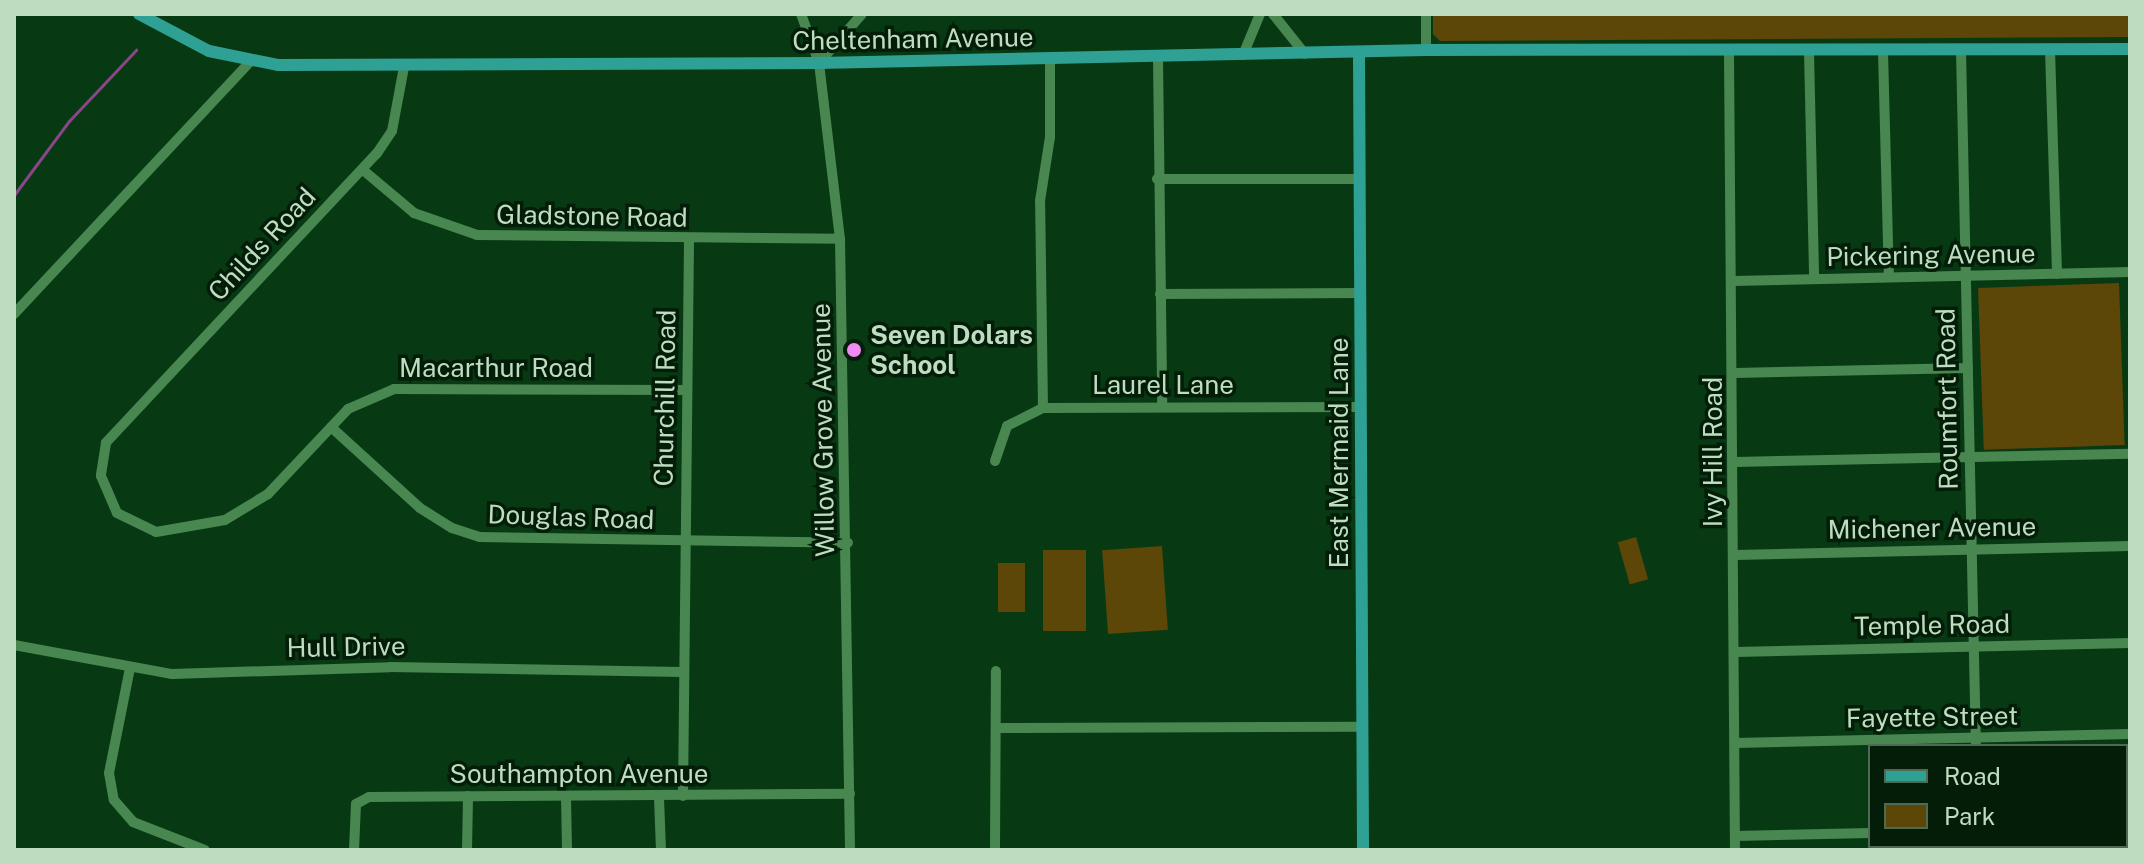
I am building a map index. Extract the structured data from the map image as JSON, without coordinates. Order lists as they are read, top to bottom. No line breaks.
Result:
{"streets":{"main road":["Cheltenham Avenue","East Mermaid Lane"],"street":["Gladstone Road","Childs Road","Pickering Avenue","Macarthur Road","Laurel Lane","Churchill Road","Roumfort Road","Willow Grove Avenue","Ivy Hill Road","Douglas Road","Michener Avenue","Temple Road","Hull Drive","Fayette Street","Southampton Avenue"]},"crossings":[["Cheltenham Avenue","Childs Road"],["Cheltenham Avenue","Roumfort Road"],["Cheltenham Avenue","Willow Grove Avenue"],["Cheltenham Avenue","Ivy Hill Road"],["Cheltenham Avenue","East Mermaid Lane"],["Gladstone Road","Childs Road"],["Gladstone Road","Churchill Road"],["Gladstone Road","Willow Grove Avenue"],["Childs Road","Macarthur Road"],["Pickering Avenue","Roumfort Road"],["Pickering Avenue","Ivy Hill Road"],["Macarthur Road","Churchill Road"],["Macarthur Road","Douglas Road"],["Laurel Lane","East Mermaid Lane"],["Churchill Road","Douglas Road"],["Churchill Road","Hull Drive"],["Churchill Road","Southampton Avenue"],["Roumfort Road","Michener Avenue"],["Roumfort Road","Temple Road"],["Roumfort Road","Fayette Street"],["Willow Grove Avenue","Douglas Road"],["Willow Grove Avenue","Southampton Avenue"],["Ivy Hill Road","Michener Avenue"],["Ivy Hill Road","Temple Road"],["Ivy Hill Road","Fayette Street"]],"places":["Seven Dolars School"],"legend":["Road","Park"]}
